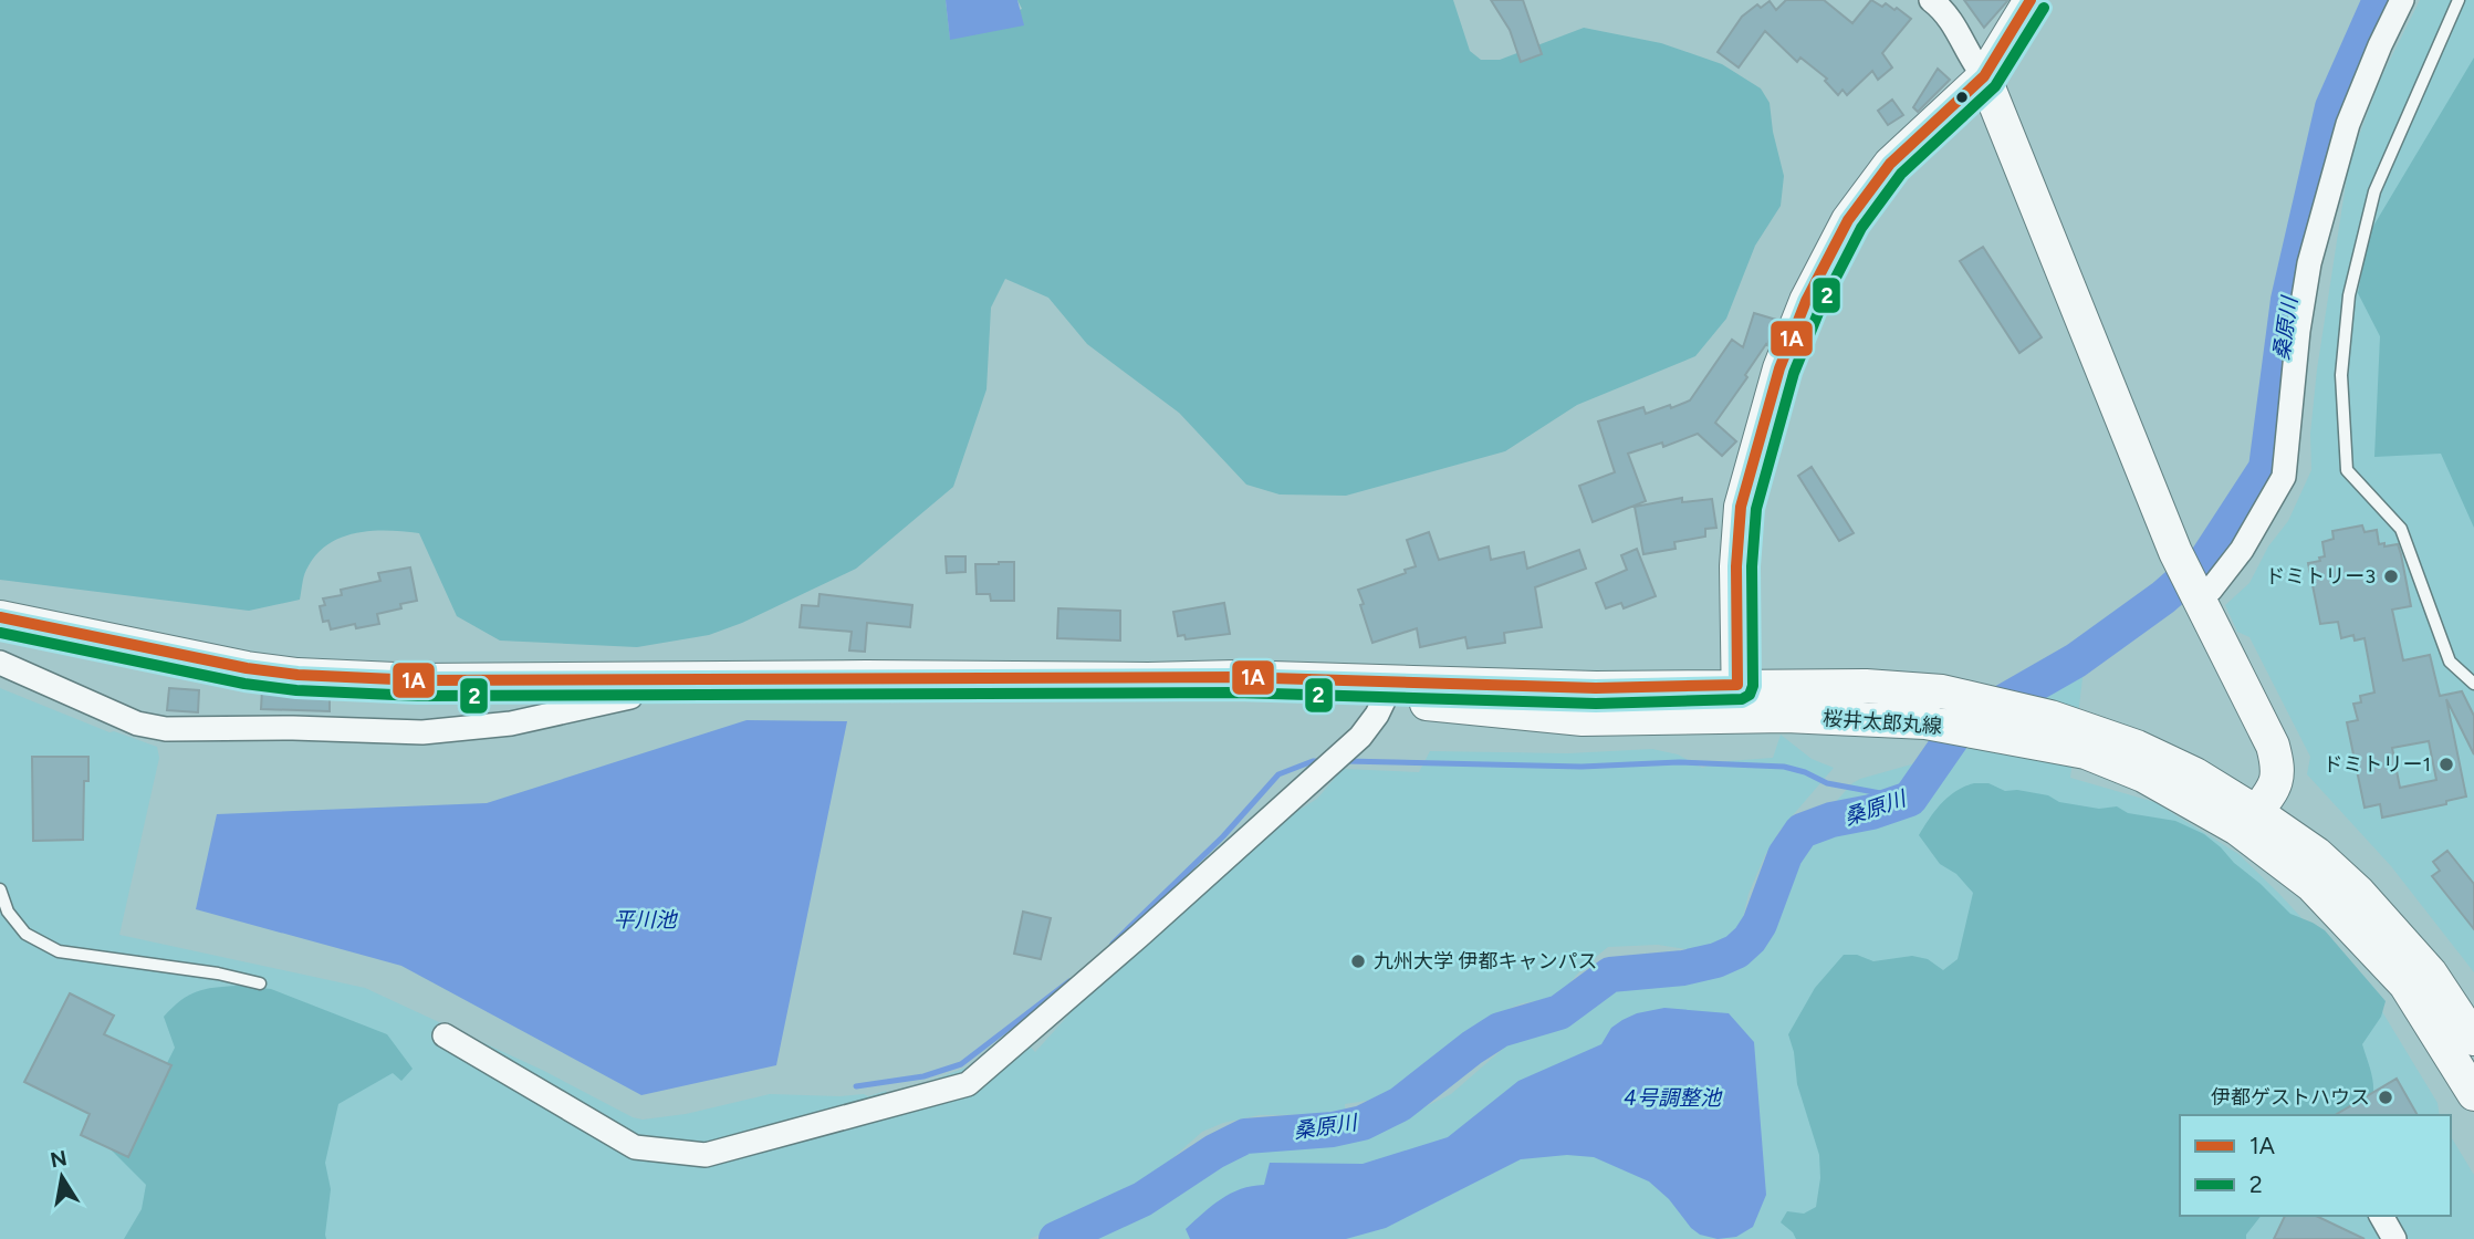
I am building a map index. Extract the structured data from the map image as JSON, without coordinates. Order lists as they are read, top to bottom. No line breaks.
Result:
{"streets":{"main road":["桜井太郎丸線"]},"water":["桑原川","平川池","4号調整池"],"places":["ドミトリー3","ドミトリー1","九州大学 伊都キャンパス","伊都ゲストハウス"],"lines":["transit line 1A","transit line 2"],"legend":["1A","2"],"north":"top"}
